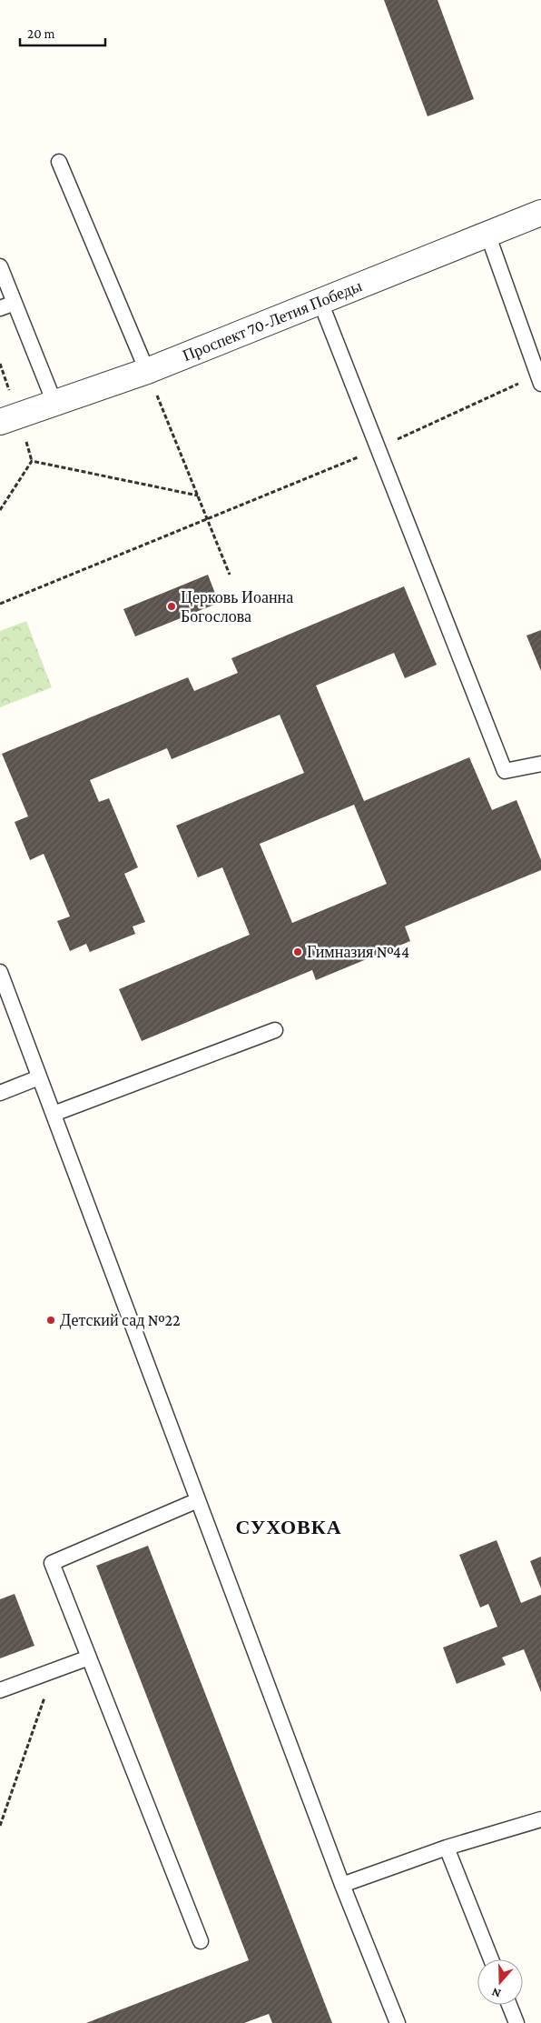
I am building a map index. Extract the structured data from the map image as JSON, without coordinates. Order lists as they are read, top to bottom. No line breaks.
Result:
{"streets":{"street":["Проспект 70-Летия Победы"]},"districts":["СУХОВКА"],"places":["Церковь Иоанна Богослова","Гимназия №44","Детский сад №22"],"scale_bar":"20 m","north":"bottom"}
